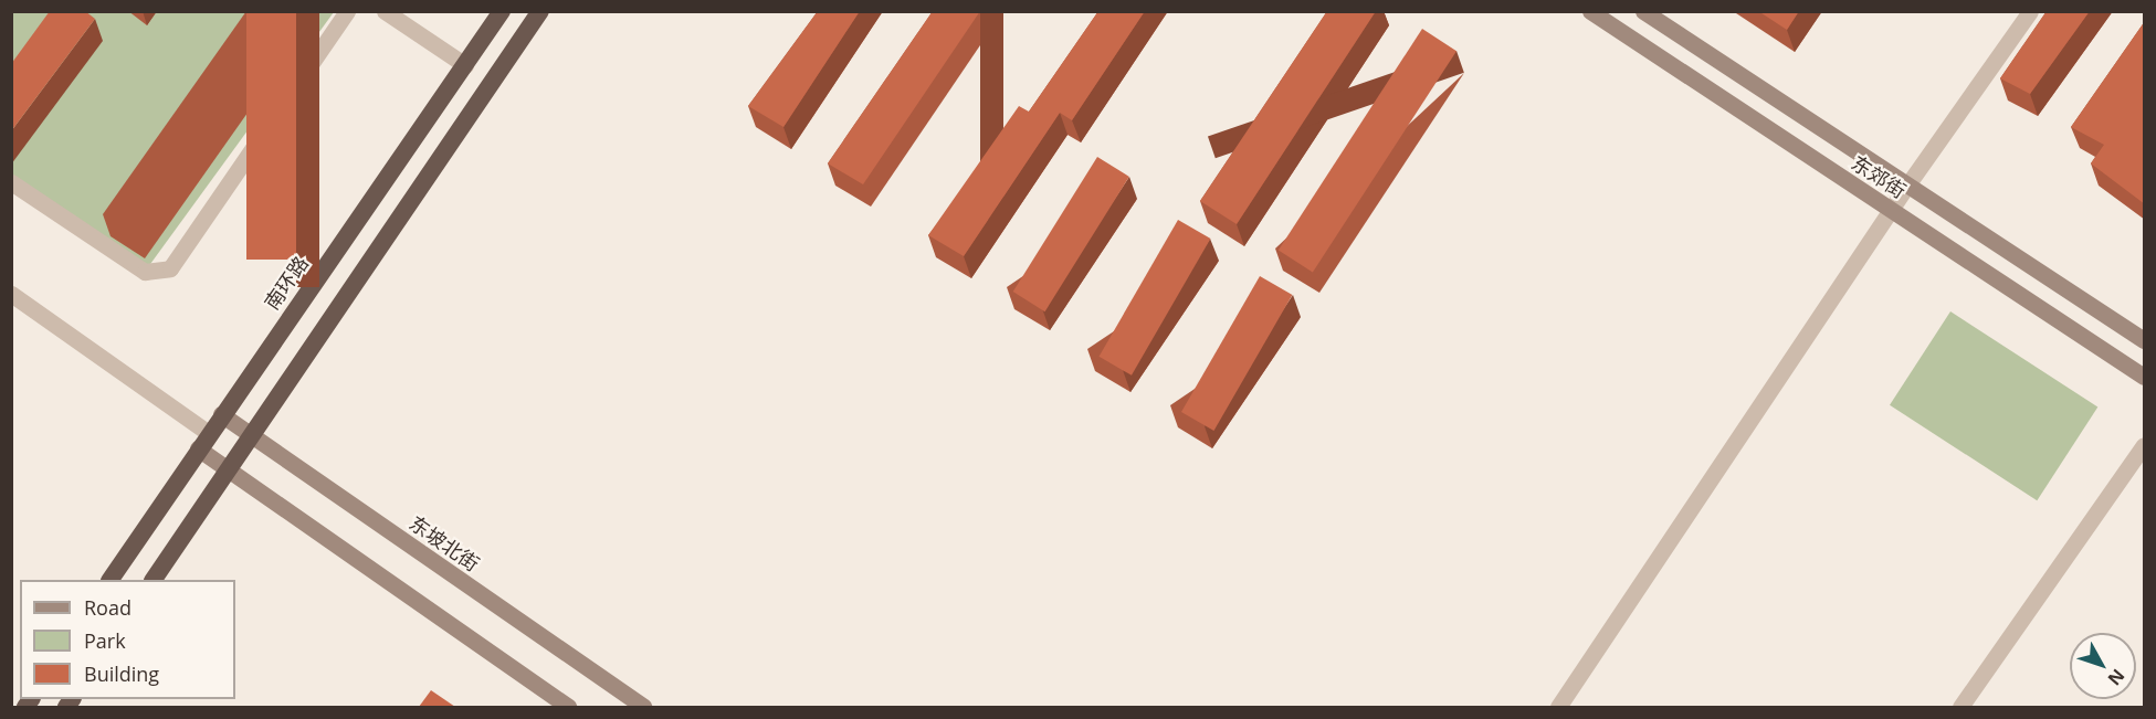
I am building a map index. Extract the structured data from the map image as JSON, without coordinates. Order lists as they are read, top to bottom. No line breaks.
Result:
{"streets":{"highway":["南环路"],"main road":["东郊街","东坡北街"]},"crossings":[["南环路","东坡北街"]],"legend":["Road","Park","Building"],"north":"bottom right"}
